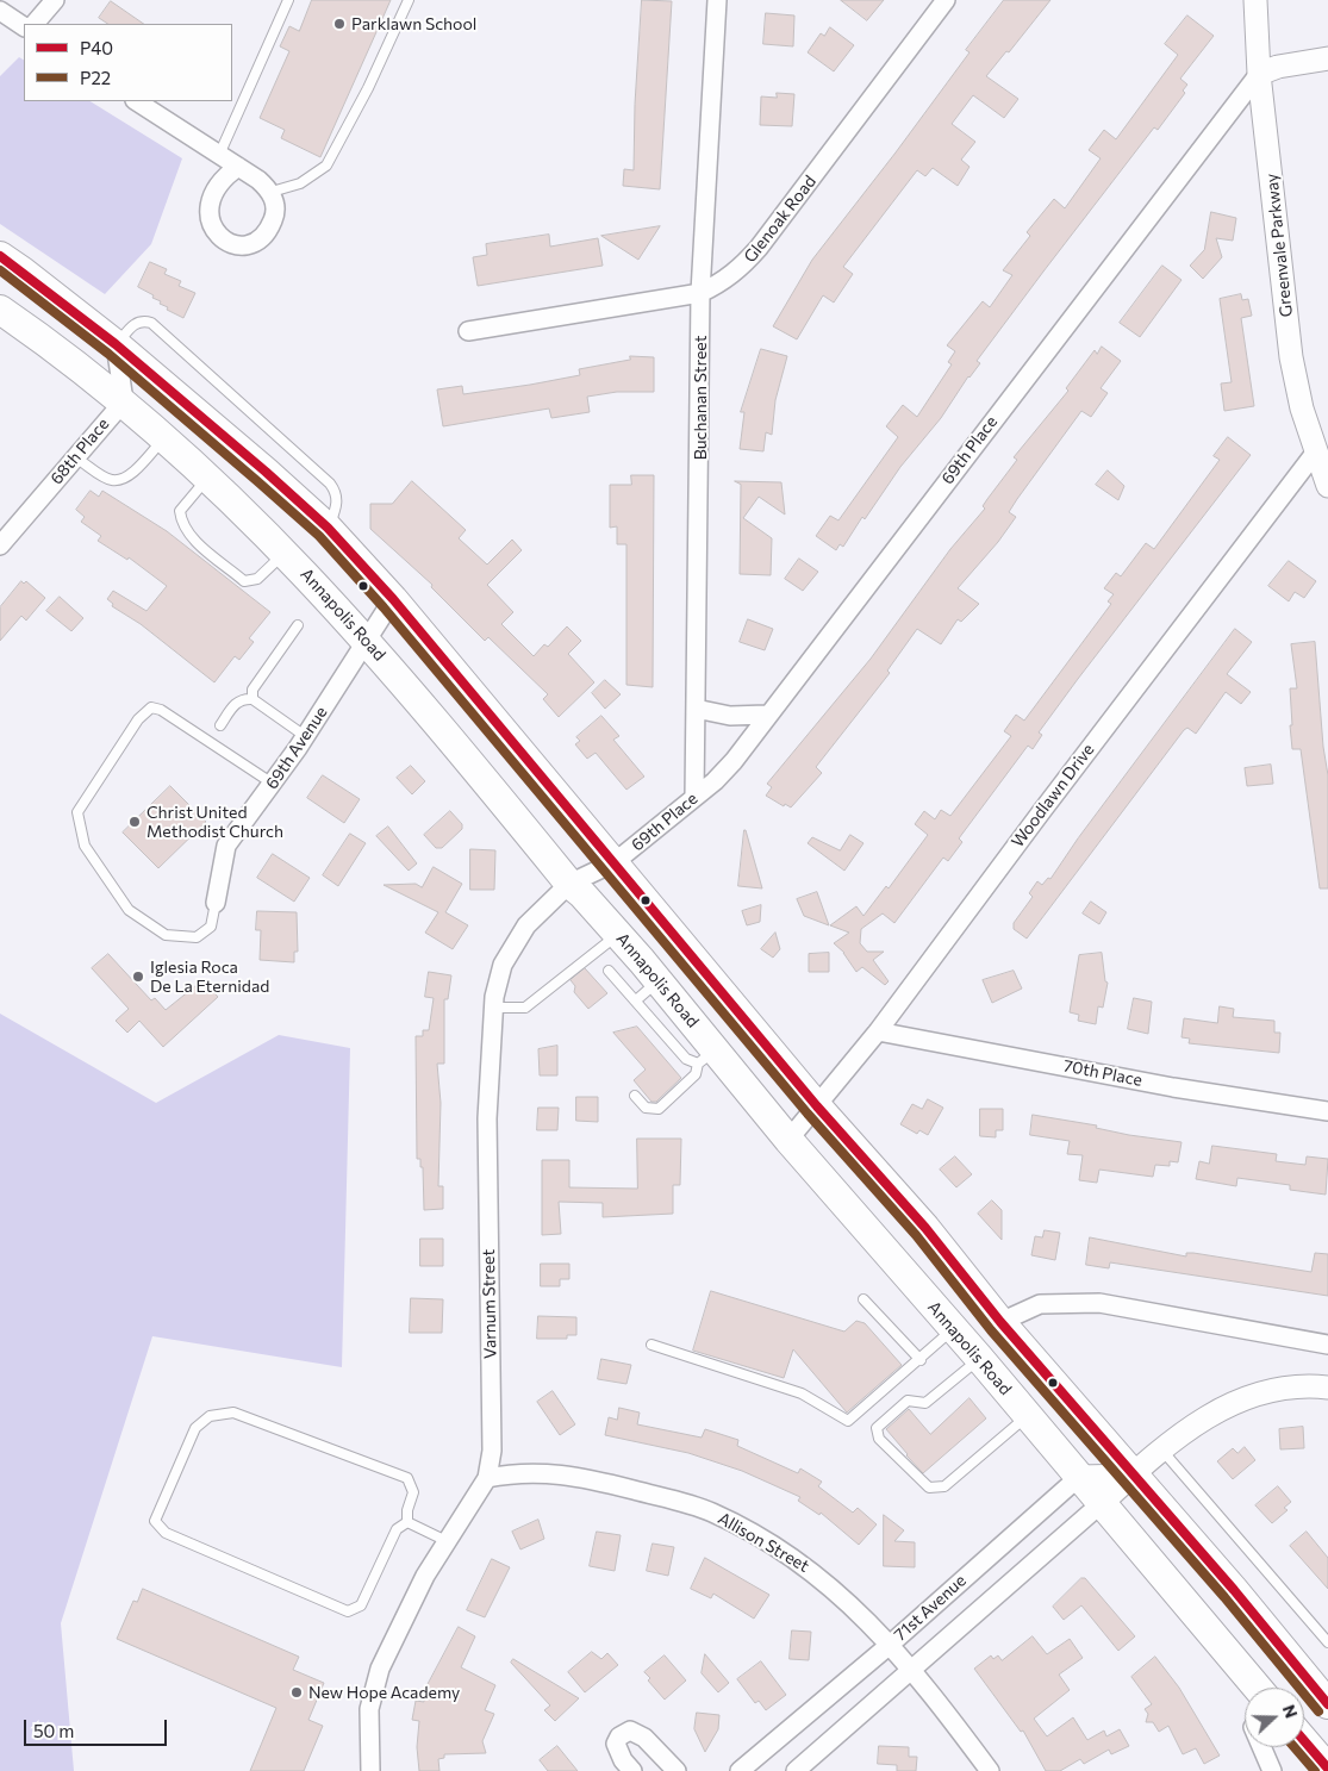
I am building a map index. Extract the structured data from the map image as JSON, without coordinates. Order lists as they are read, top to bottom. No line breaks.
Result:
{"streets":{"main road":["Annapolis Road"],"street":["Glenoak Road","Greenvale Parkway","Buchanan Street","69th Place","68th Place","69th Avenue","Woodlawn Drive","70th Place","Varnum Street","Allison Street","71st Avenue"]},"crossings":[["Glenoak Road","Buchanan Street"],["Greenvale Parkway","69th Place"],["Greenvale Parkway","Woodlawn Drive"],["Buchanan Street","69th Place"],["69th Place","Varnum Street"],["68th Place","Annapolis Road"],["Annapolis Road","69th Avenue"],["Annapolis Road","Woodlawn Drive"],["Annapolis Road","Varnum Street"],["Annapolis Road","71st Avenue"],["Woodlawn Drive","70th Place"],["Varnum Street","Allison Street"],["Allison Street","71st Avenue"]],"places":["Parklawn School","Christ United Methodist Church","Iglesia Roca De La Eternidad","New Hope Academy"],"lines":["transit line P40","transit line P22"],"legend":["P40","P22"],"scale_bar":"50 m","north":"right"}
